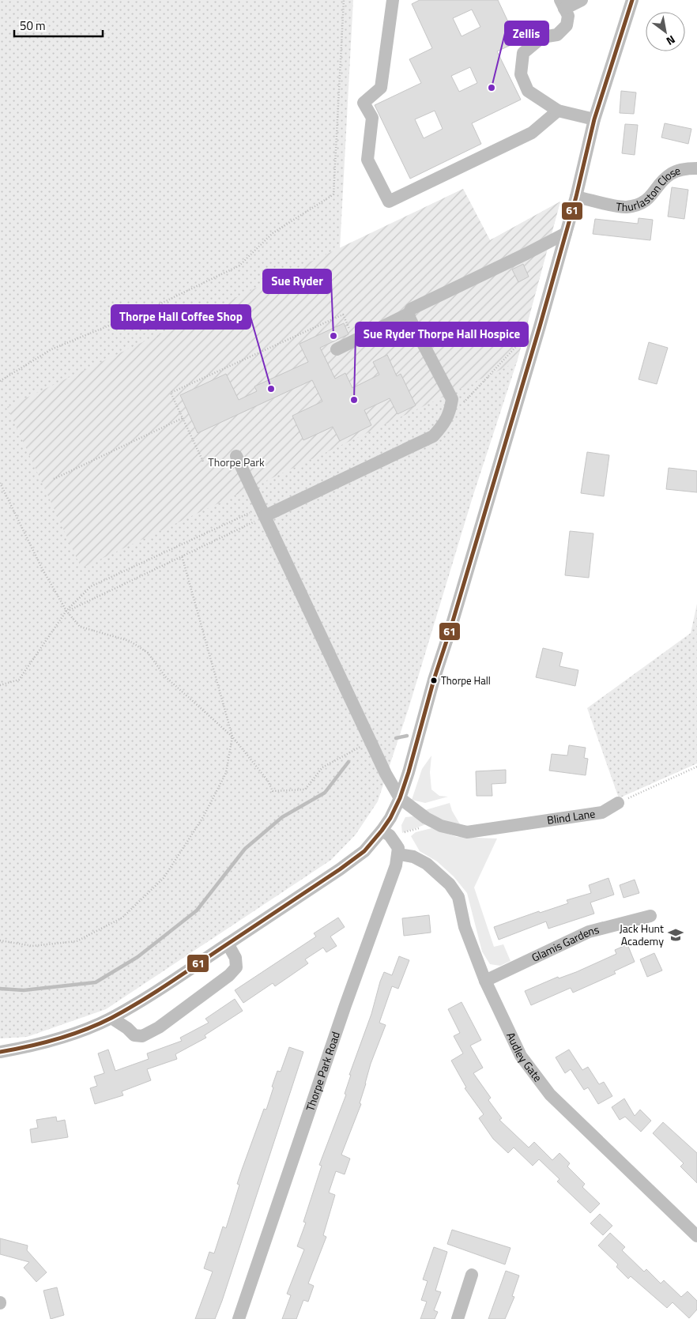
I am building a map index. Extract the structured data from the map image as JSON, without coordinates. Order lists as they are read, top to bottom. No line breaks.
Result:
{"streets":{"street":["Thurlaston Close","Blind Lane","Glamis Gardens","Audley Gate","Thorpe Park Road"]},"crossings":[["Glamis Gardens","Audley Gate"],["Audley Gate","Thorpe Park Road"]],"parks":["Thorpe Park"],"places":{"other":["Zellis","Sue Ryder","Thorpe Hall Coffee Shop","Sue Ryder Thorpe Hall Hospice","Thorpe Hall"],"school or university":["Jack Hunt Academy"]},"lines":["transit line 61"],"scale_bar":"50 m","north":"bottom right"}
